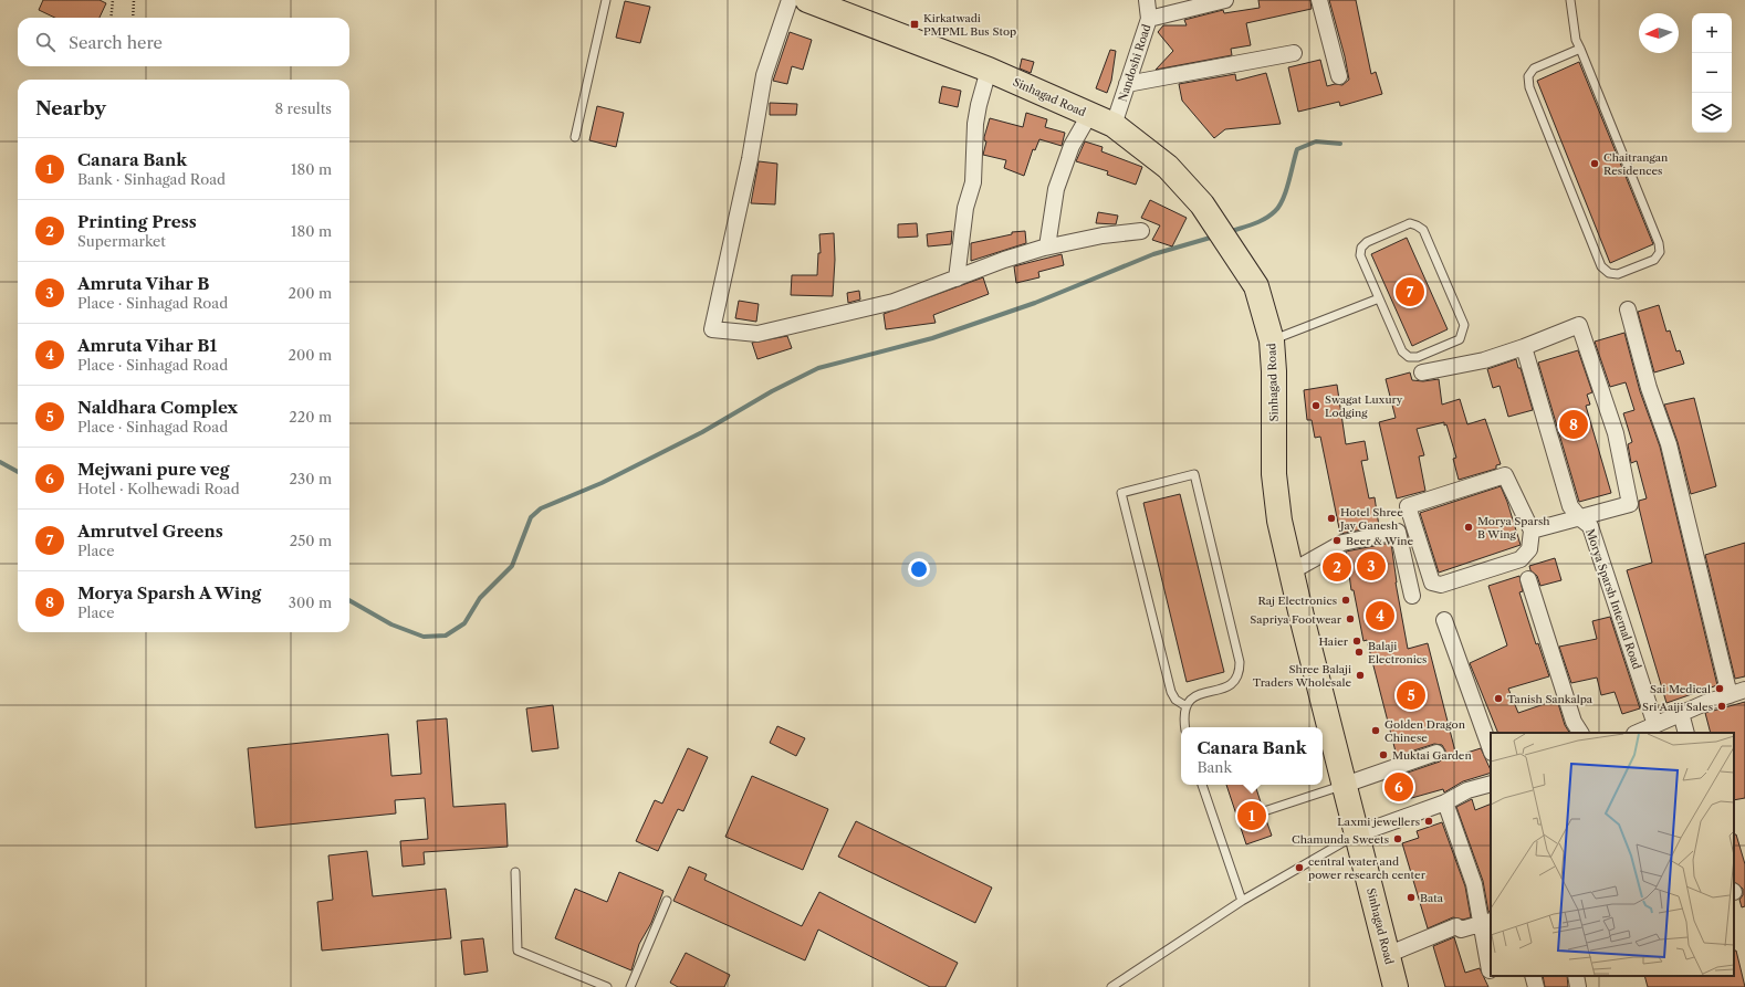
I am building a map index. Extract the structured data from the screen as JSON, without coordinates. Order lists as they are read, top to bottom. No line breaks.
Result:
{"streets":{"main road":["Sinhagad Road"],"street":["Nandoshi Road","Morya Sparsh Internal Road"]},"crossings":[["Nandoshi Road","Sinhagad Road"]],"places":{"transit":["Kirkatwadi PMPML Bus Stop"],"other":["Chaitrangan Residences","Swagat Luxury Lodging","Hotel Shree Jay Ganesh","Morya Sparsh B Wing","Beer & Wine","Raj Electronics","Sapriya Footwear","Haier","Balaji Electronics","Shree Balaji Traders Wholesale","Sai Medical","Tanish Sankalpa","Sri Aaiji Sales","Golden Dragon Chinese","Muktai Garden","Laxmi jewellers","Chamunda Sweets","central water and power research center","Bata"]},"north":"left","page":{"map_buttons":["+","−"],"search":"Search here","heading":["Nearby","8 results"],"list":[{"mark":"1","name":"Canara Bank","note":"Bank · Sinhagad Road","value":"180 m"},{"mark":"2","name":"Printing Press","note":"Supermarket","value":"180 m"},{"mark":"3","name":"Amruta Vihar B","note":"Place · Sinhagad Road","value":"200 m"},{"mark":"4","name":"Amruta Vihar B1","note":"Place · Sinhagad Road","value":"200 m"},{"mark":"5","name":"Naldhara Complex","note":"Place · Sinhagad Road","value":"220 m"},{"mark":"6","name":"Mejwani pure veg","note":"Hotel · Kolhewadi Road","value":"230 m"},{"mark":"7","name":"Amrutvel Greens","note":"Place","value":"250 m"},{"mark":"8","name":"Morya Sparsh A Wing","note":"Place","value":"300 m"}],"pins":["7","8","3","2","4","5","6","1"],"popup":["Canara Bank","Bank"]}}
